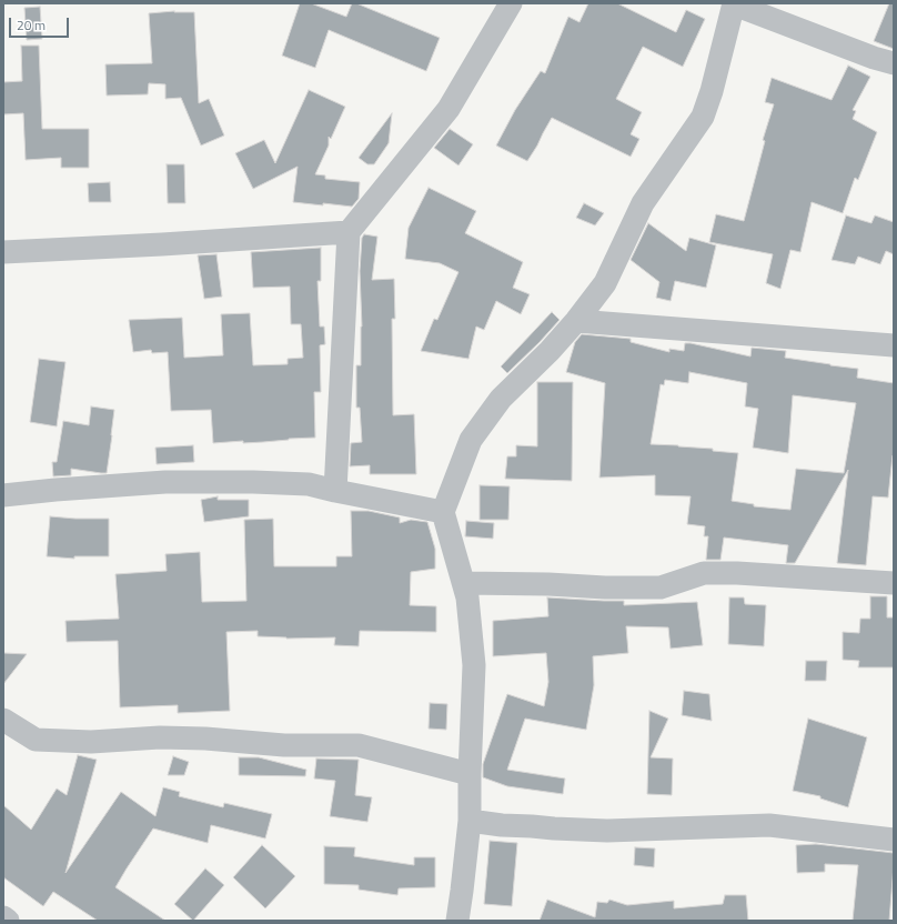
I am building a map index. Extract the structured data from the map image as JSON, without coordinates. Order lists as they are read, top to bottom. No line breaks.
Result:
{"scale_bar":"20 m"}
